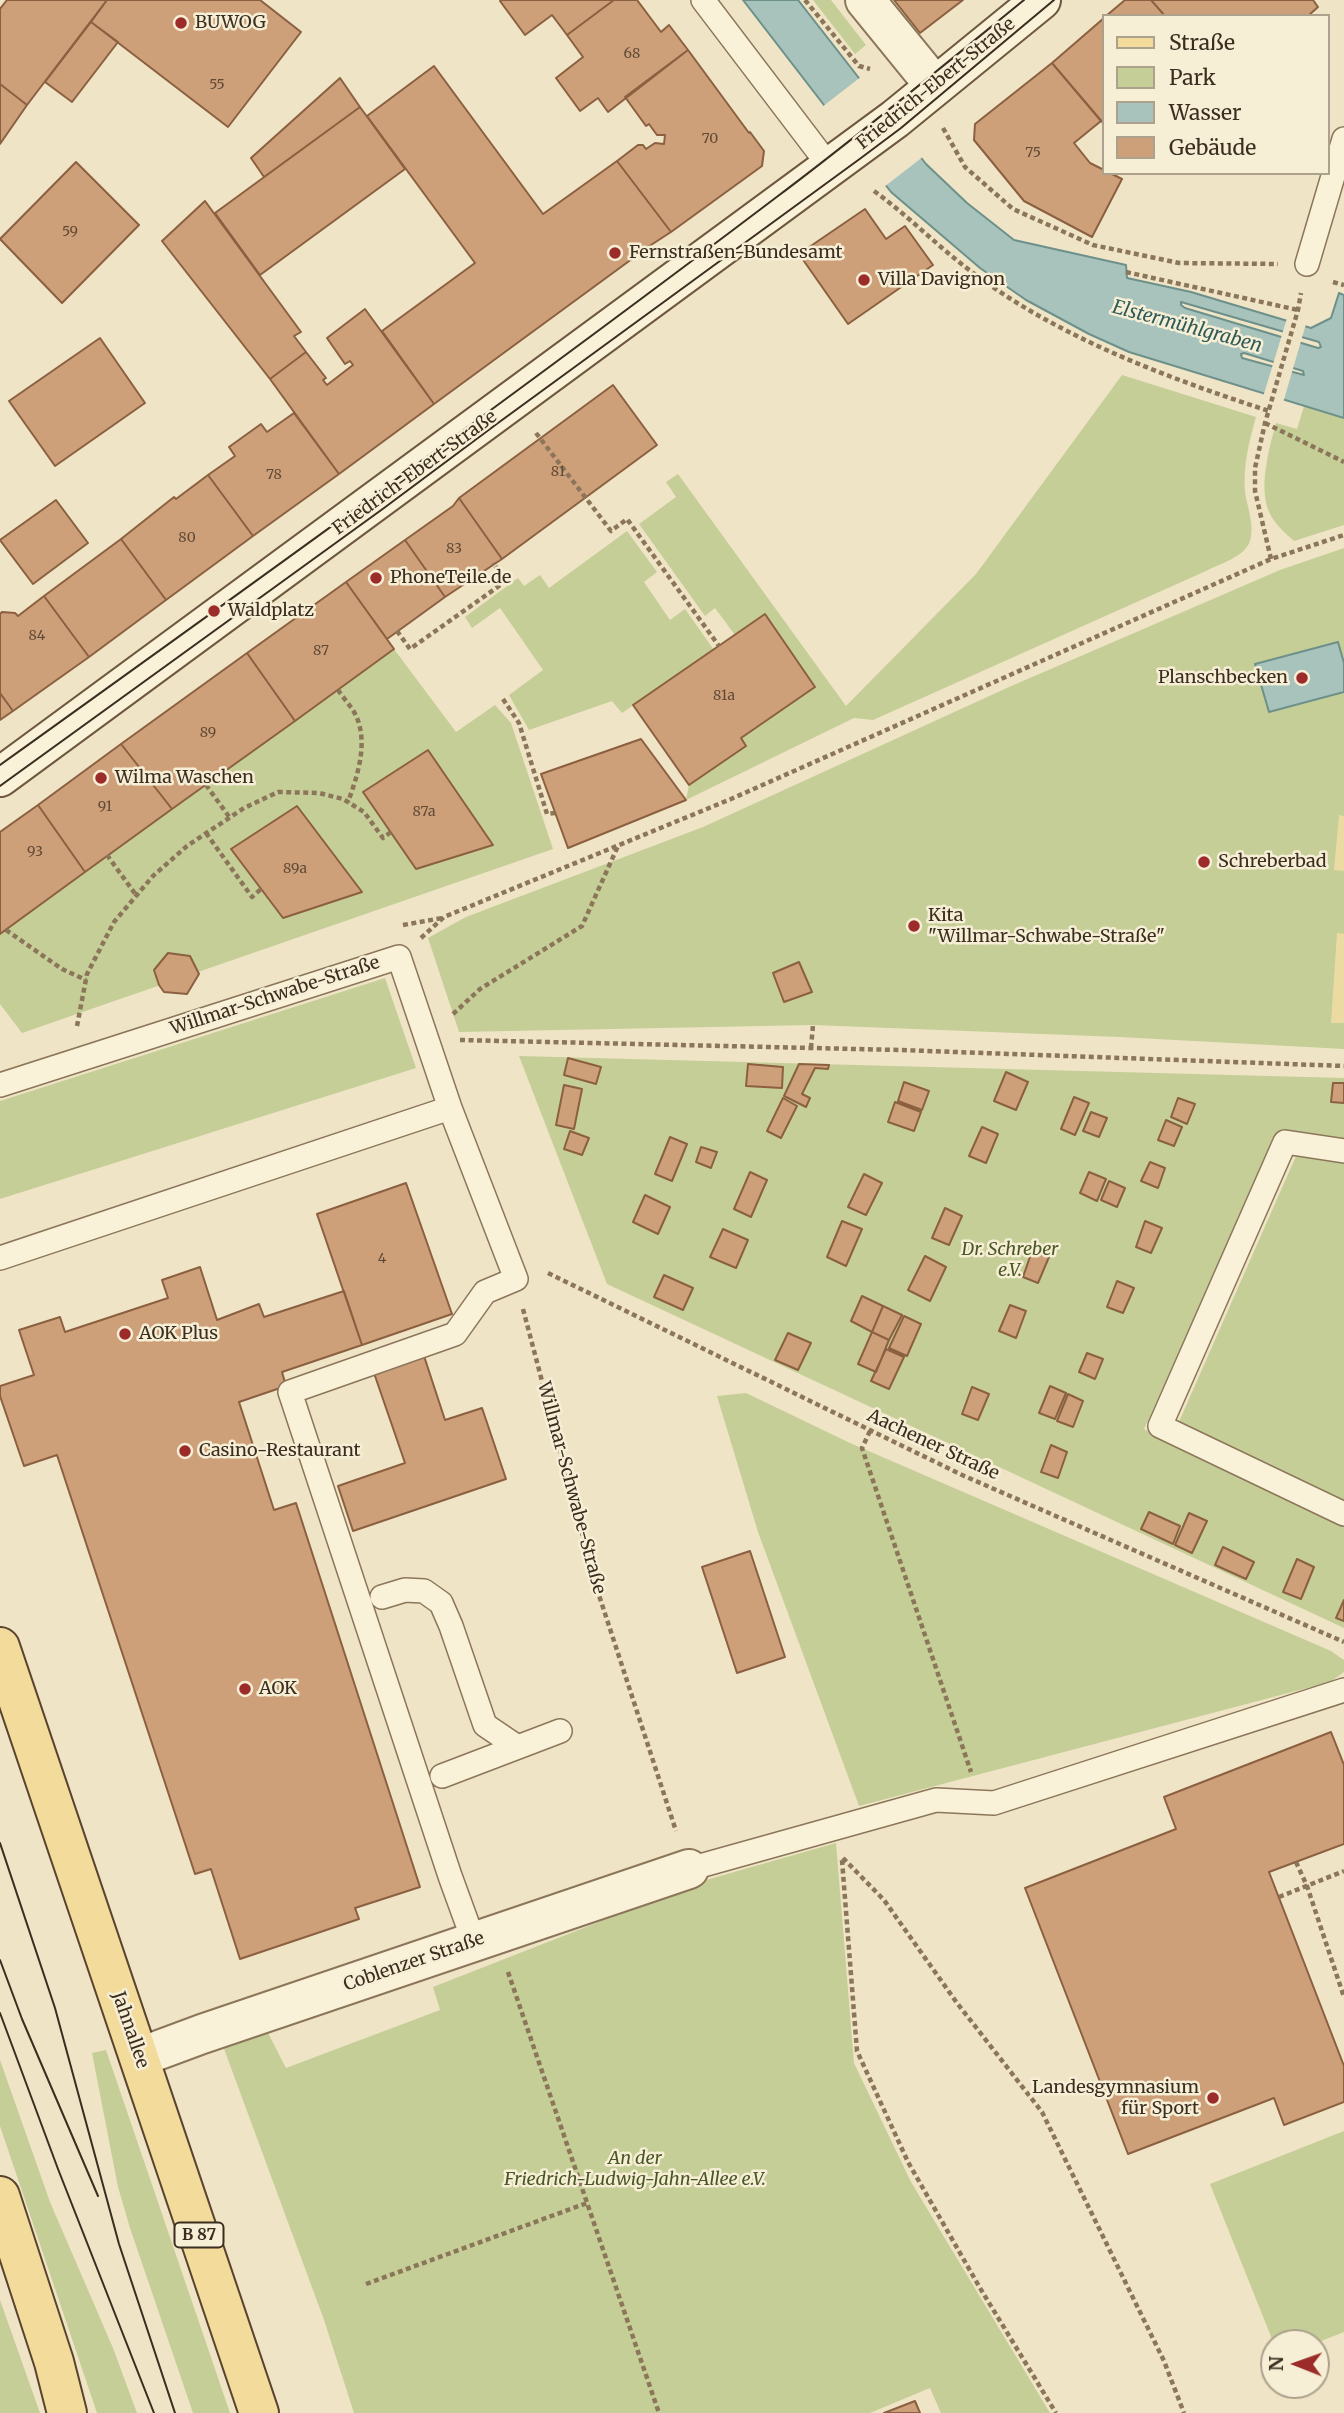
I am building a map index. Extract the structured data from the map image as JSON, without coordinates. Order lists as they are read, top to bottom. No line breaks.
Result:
{"streets":{"main road":["Friedrich-Ebert-Straße","Coblenzer Straße","Jahnallee","B 87"],"lane":["Willmar-Schwabe-Straße"],"path":["Aachener Straße"]},"crossings":[["Willmar-Schwabe-Straße","Aachener Straße"],["Willmar-Schwabe-Straße","Coblenzer Straße"],["Coblenzer Straße","Jahnallee"]],"water":["Elstermühlgraben"],"parks":["Dr. Schreber e.V.","An der Friedrich-Ludwig-Jahn-Allee e.V."],"places":["BUWOG","Fernstraßen-Bundesamt","Villa Davignon","PhoneTeile.de","Waldplatz","Planschbecken","Wilma Waschen","Schreberbad","Kita \"Willmar-Schwabe-Straße\"","AOK Plus","Casino-Restaurant","AOK","Landesgymnasium für Sport"],"house_numbers":["68","55","70","75","59","81","78","80","83","84","87","81a","89","91","87a","93","89a","4"],"legend":["Straße","Park","Wasser","Gebäude"],"north":"left"}
